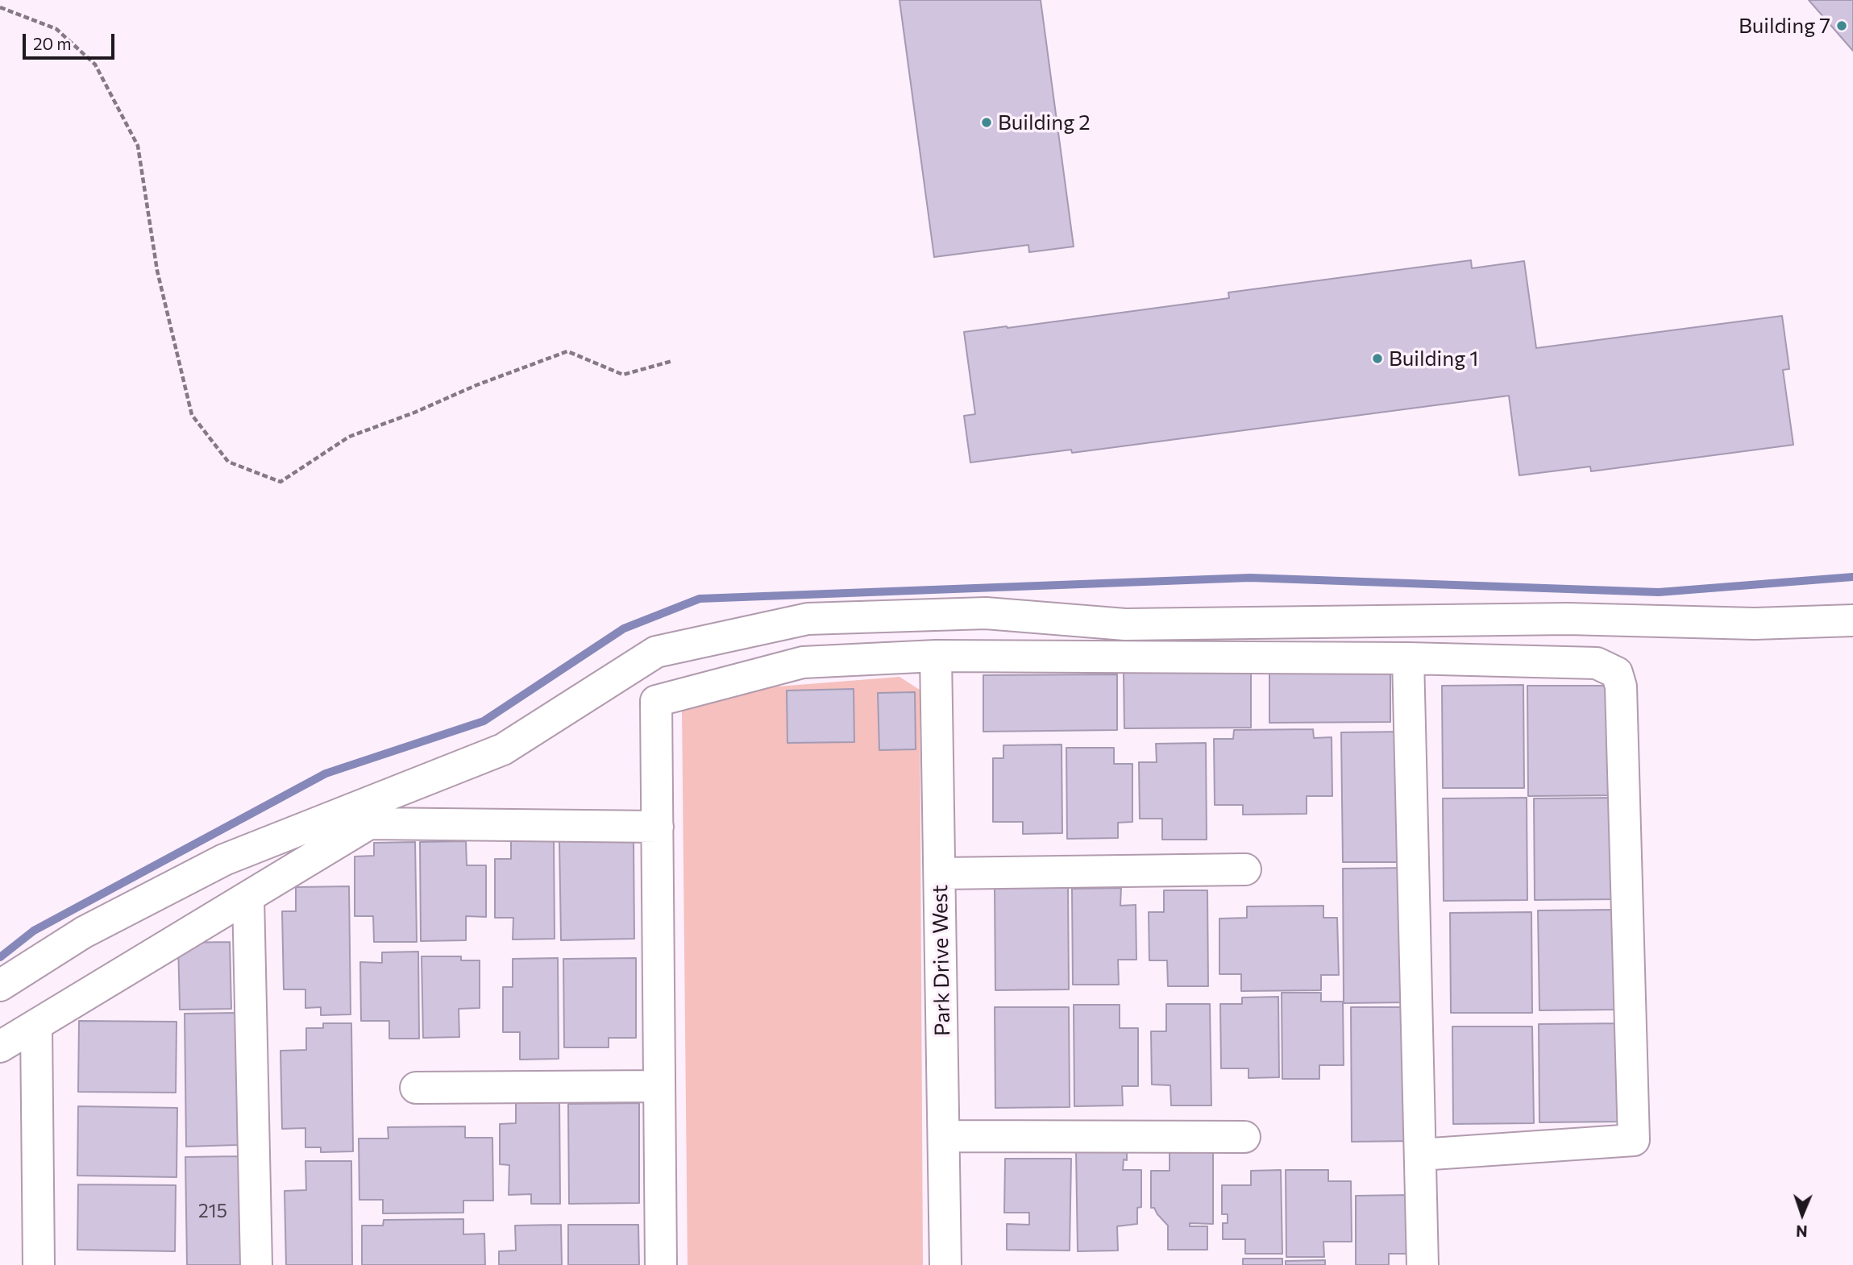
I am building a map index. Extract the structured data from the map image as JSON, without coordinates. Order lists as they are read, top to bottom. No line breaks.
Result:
{"streets":{"street":["Park Drive West"]},"places":["Building 7","Building 2","Building 1"],"house_numbers":["215"],"scale_bar":"20 m","north":"bottom"}
